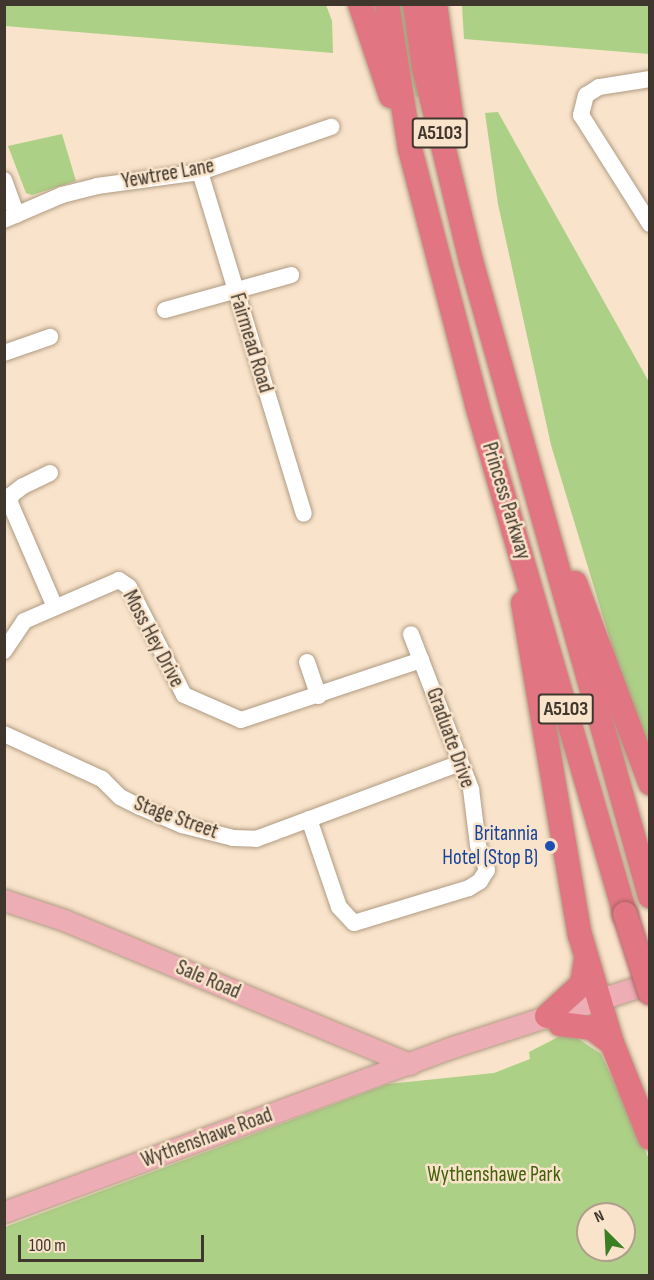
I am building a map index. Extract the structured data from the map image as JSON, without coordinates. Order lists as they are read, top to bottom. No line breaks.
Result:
{"streets":{"highway":["A5103","Princess Parkway"],"main road":["Sale Road","Wythenshawe Road"],"street":["Yewtree Lane","Fairmead Road","Moss Hey Drive","Graduate Drive","Stage Street"]},"crossings":[["Yewtree Lane","Fairmead Road"],["Princess Parkway","Wythenshawe Road"],["Moss Hey Drive","Graduate Drive"],["Graduate Drive","Stage Street"],["Sale Road","Wythenshawe Road"]],"parks":["Wythenshawe Park"],"places":["Britannia Hotel (Stop B)"],"scale_bar":"100 m","north":"top left"}
